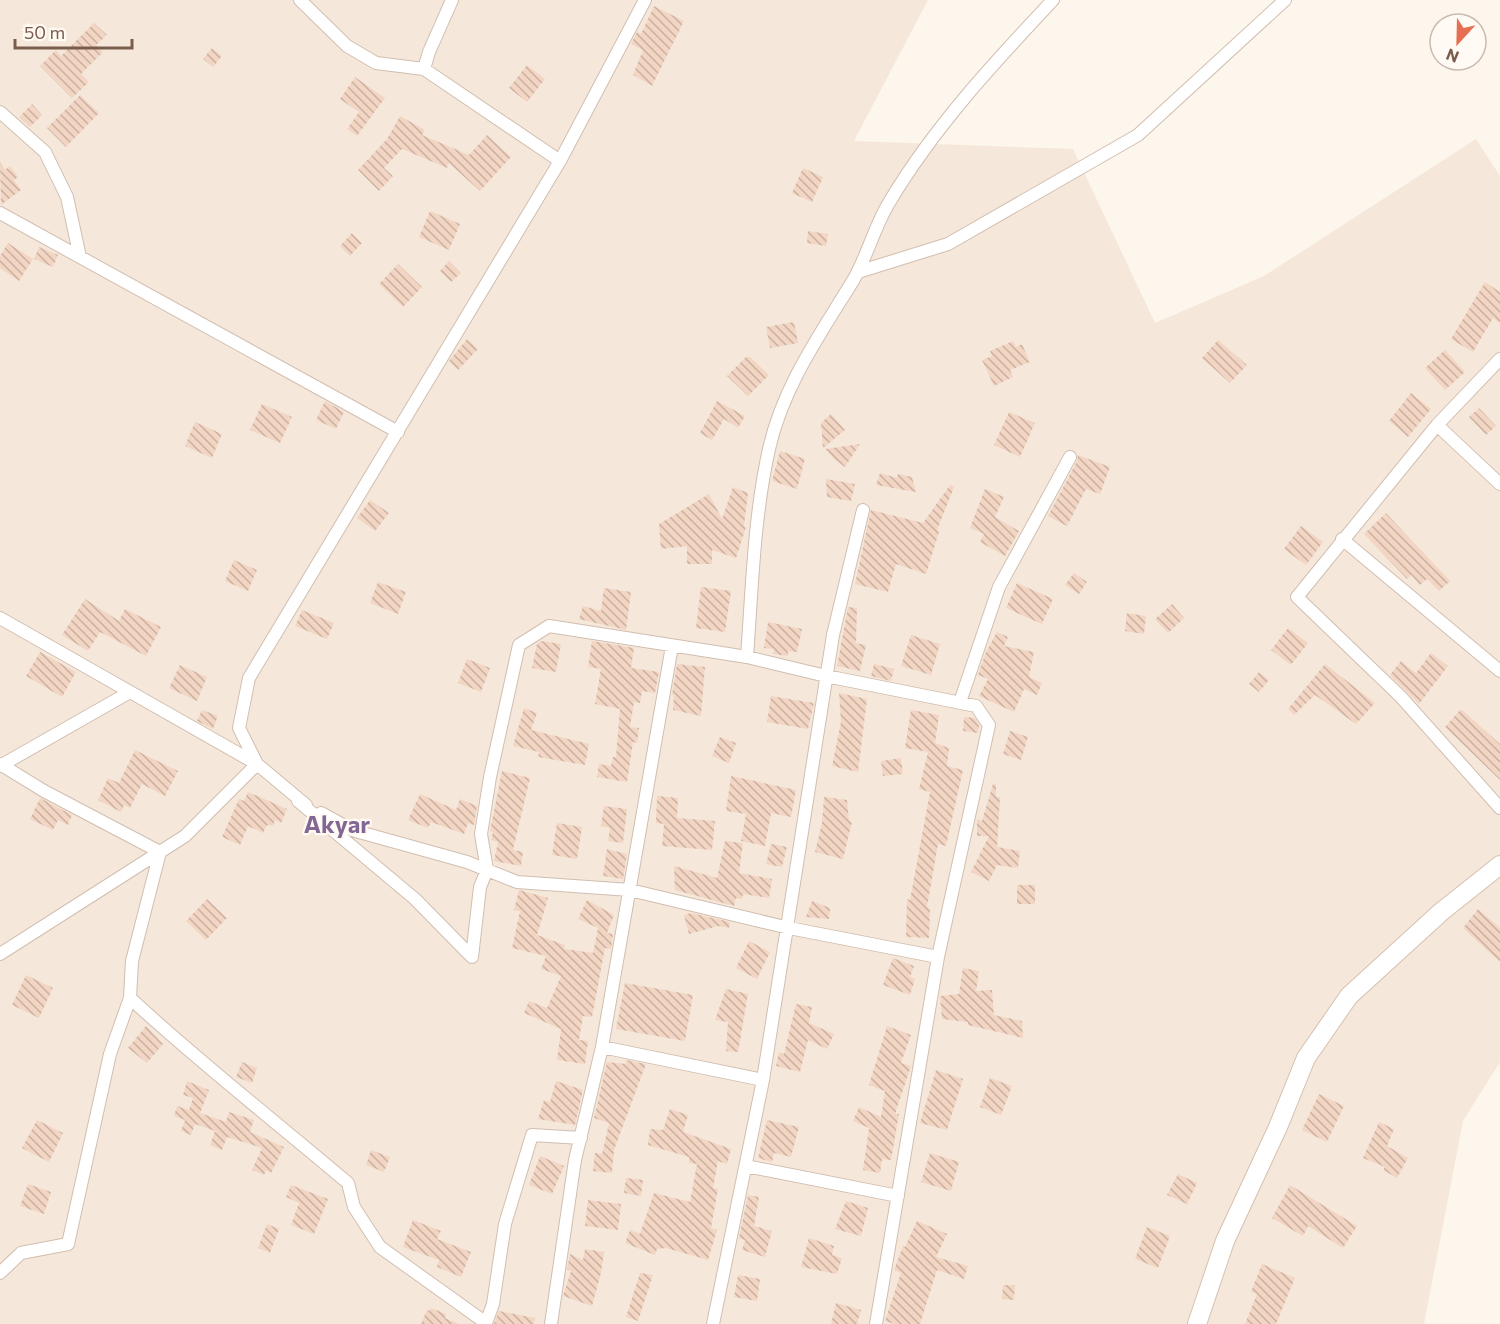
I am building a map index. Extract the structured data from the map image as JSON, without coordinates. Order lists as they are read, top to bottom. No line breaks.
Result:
{"districts":["Akyar"],"scale_bar":"50 m","north":"bottom"}
